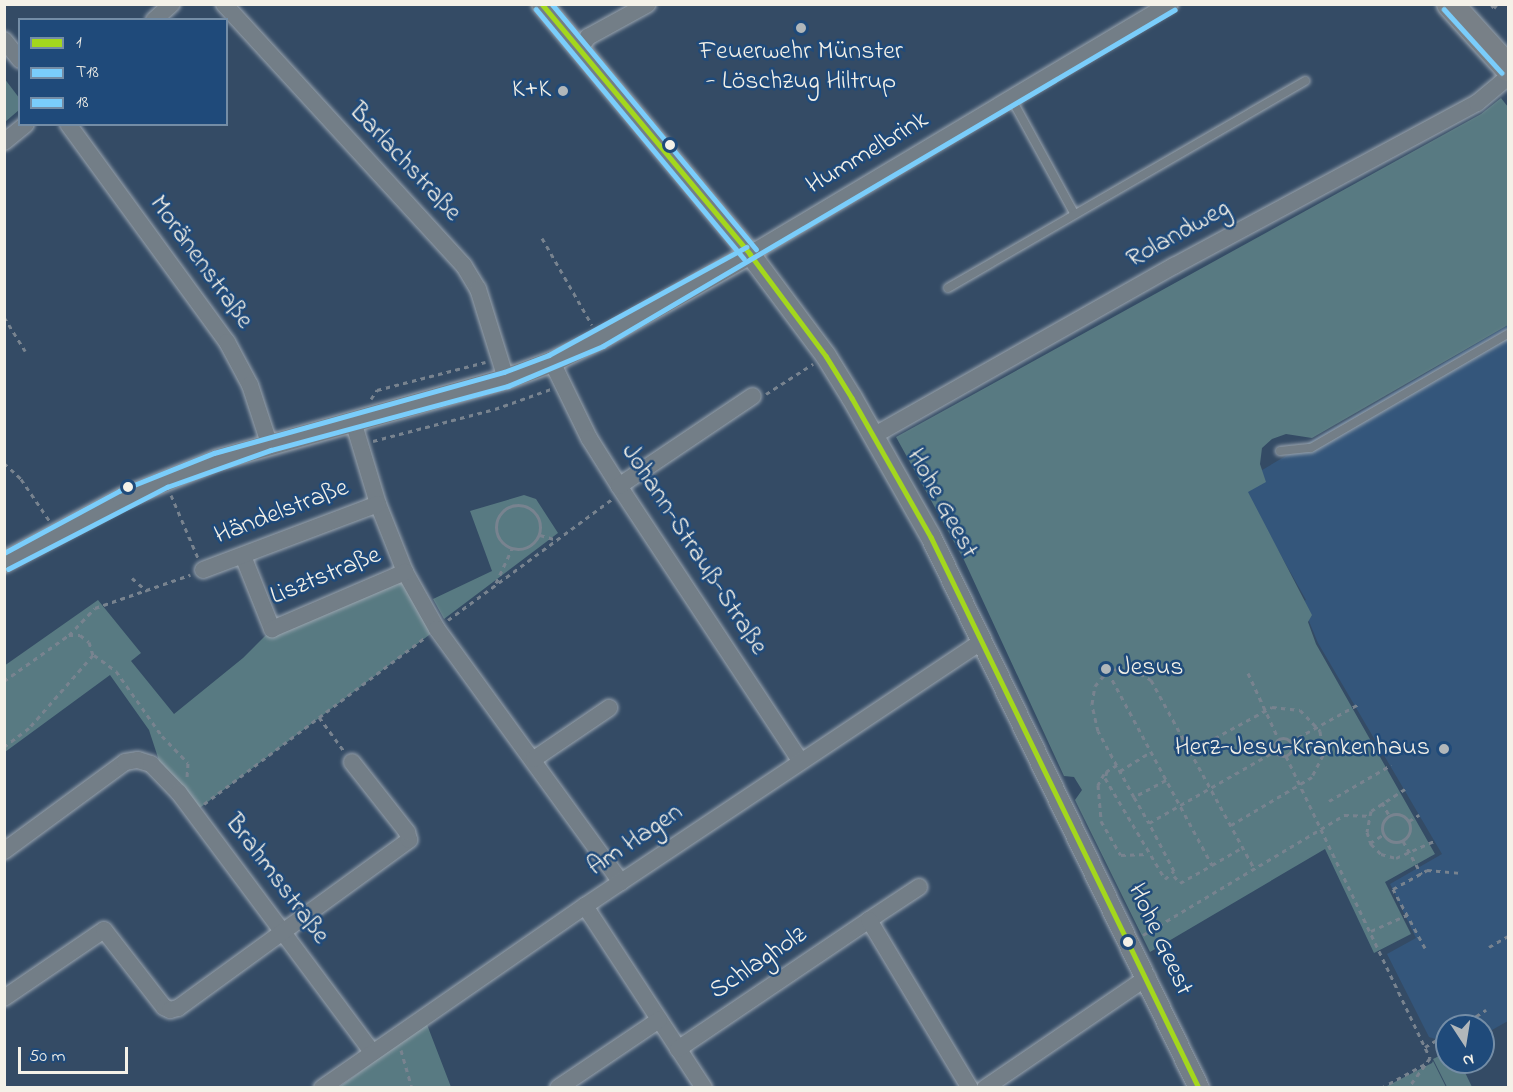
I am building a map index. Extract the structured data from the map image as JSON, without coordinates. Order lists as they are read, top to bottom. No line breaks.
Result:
{"streets":{"street":["Hummelbrink","Barlachstraße","Rolandweg","Moränenstraße","Hohe Geest","Händelstraße","Johann-Strauß-Straße","Lisztstraße","Am Hagen","Brahmsstraße","Schlagholz"]},"crossings":[["Hummelbrink","Hohe Geest"],["Rolandweg","Hohe Geest"],["Hohe Geest","Am Hagen"],["Händelstraße","Lisztstraße"],["Johann-Strauß-Straße","Am Hagen"],["Am Hagen","Brahmsstraße"]],"places":["Feuerwehr Münster - Löschzug Hiltrup","K+K","Jesus","Herz-Jesu-Krankenhaus"],"lines":["transit line 1","transit line 18","transit line T18"],"legend":["1","T18","18"],"scale_bar":"50 m","north":"bottom"}
